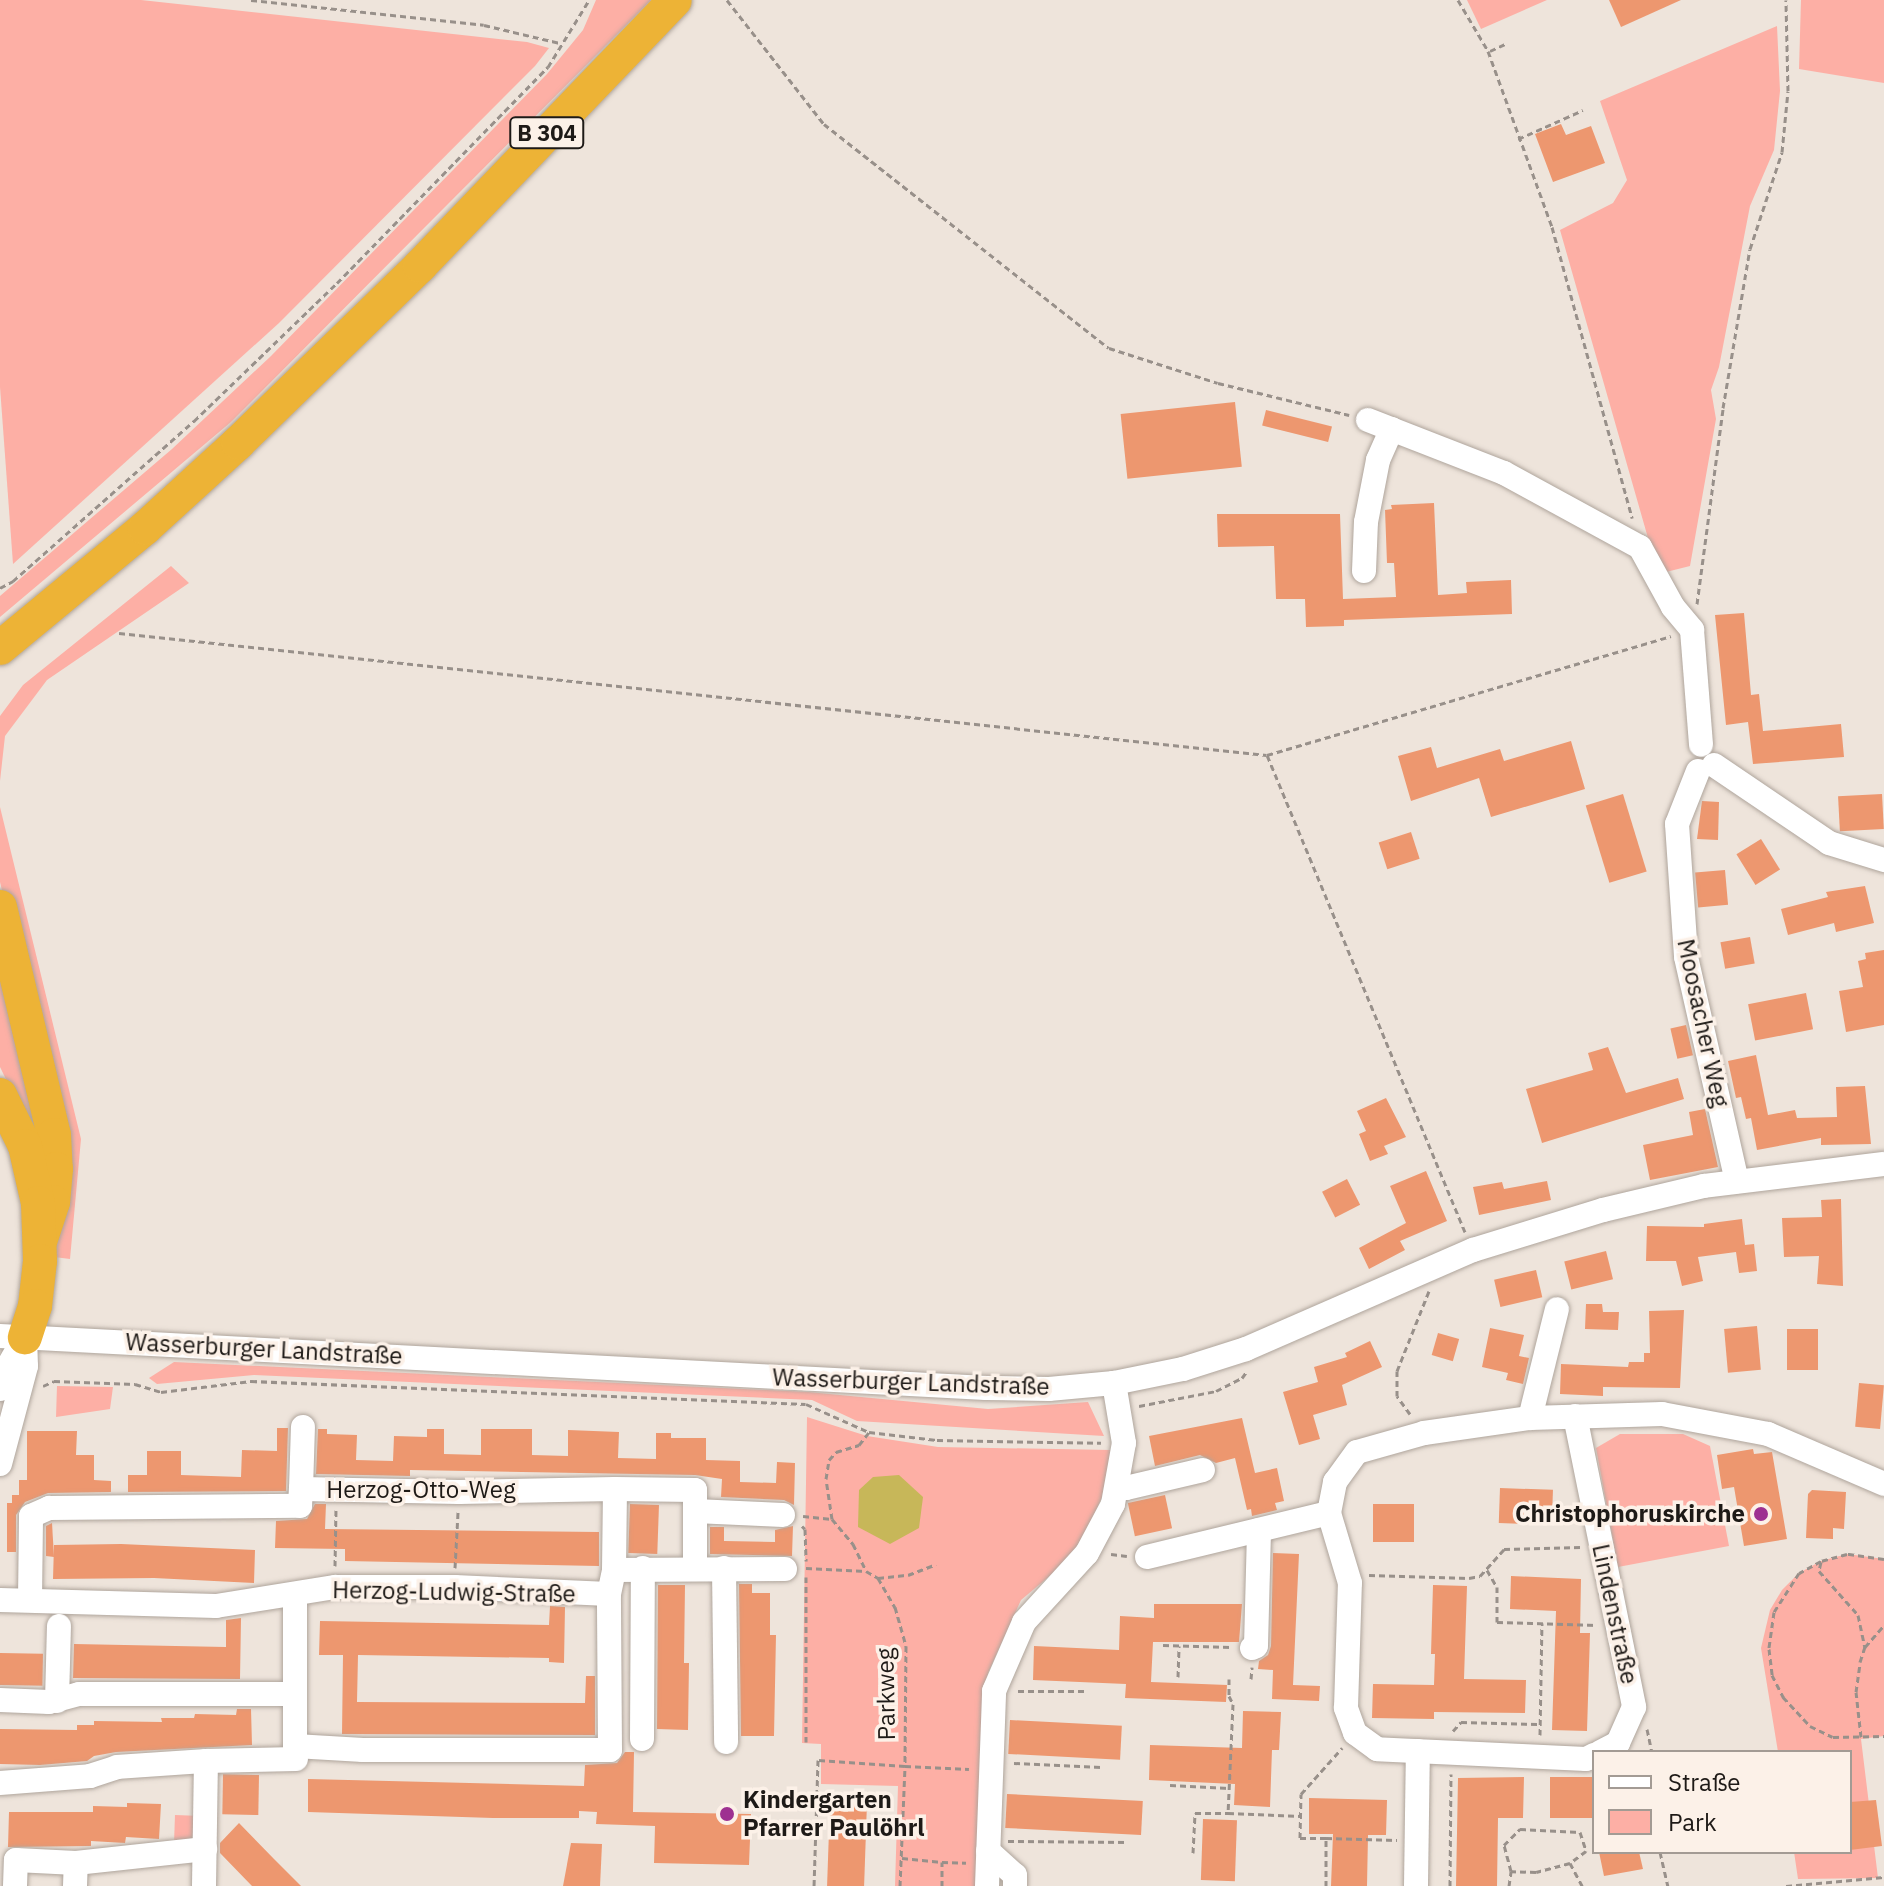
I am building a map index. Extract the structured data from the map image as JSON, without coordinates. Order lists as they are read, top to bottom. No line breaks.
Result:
{"streets":{"highway":["B 304"],"street":["Moosacher Weg","Wasserburger Landstraße","Herzog-Otto-Weg","Herzog-Ludwig-Straße","Lindenstraße"],"path":["Parkweg"]},"crossings":[["Moosacher Weg","Wasserburger Landstraße"],["Herzog-Otto-Weg","Herzog-Ludwig-Straße"]],"places":["Christophoruskirche","Kindergarten Pfarrer Paulöhrl"],"legend":["Straße","Park"]}
